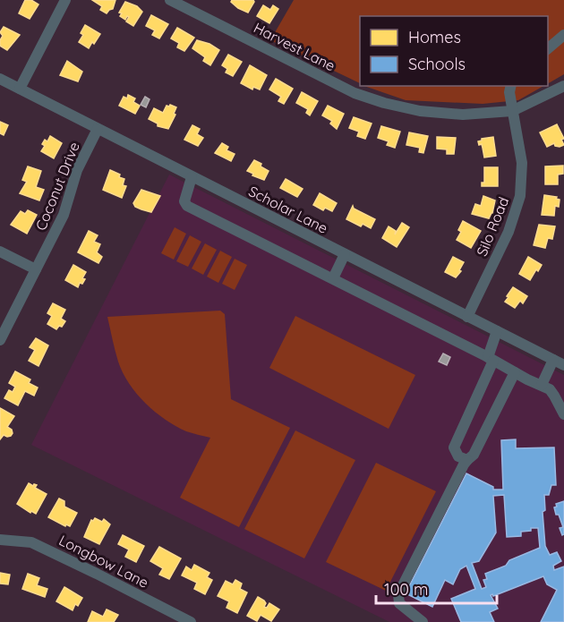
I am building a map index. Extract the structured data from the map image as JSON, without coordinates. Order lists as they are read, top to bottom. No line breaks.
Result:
{"streets":{"street":["Harvest Lane","Coconut Drive","Scholar Lane","Silo Road","Longbow Lane"]},"crossings":[["Harvest Lane","Silo Road"],["Coconut Drive","Scholar Lane"],["Scholar Lane","Silo Road"]],"legend":["Homes","Schools"],"scale_bar":"100 m"}
